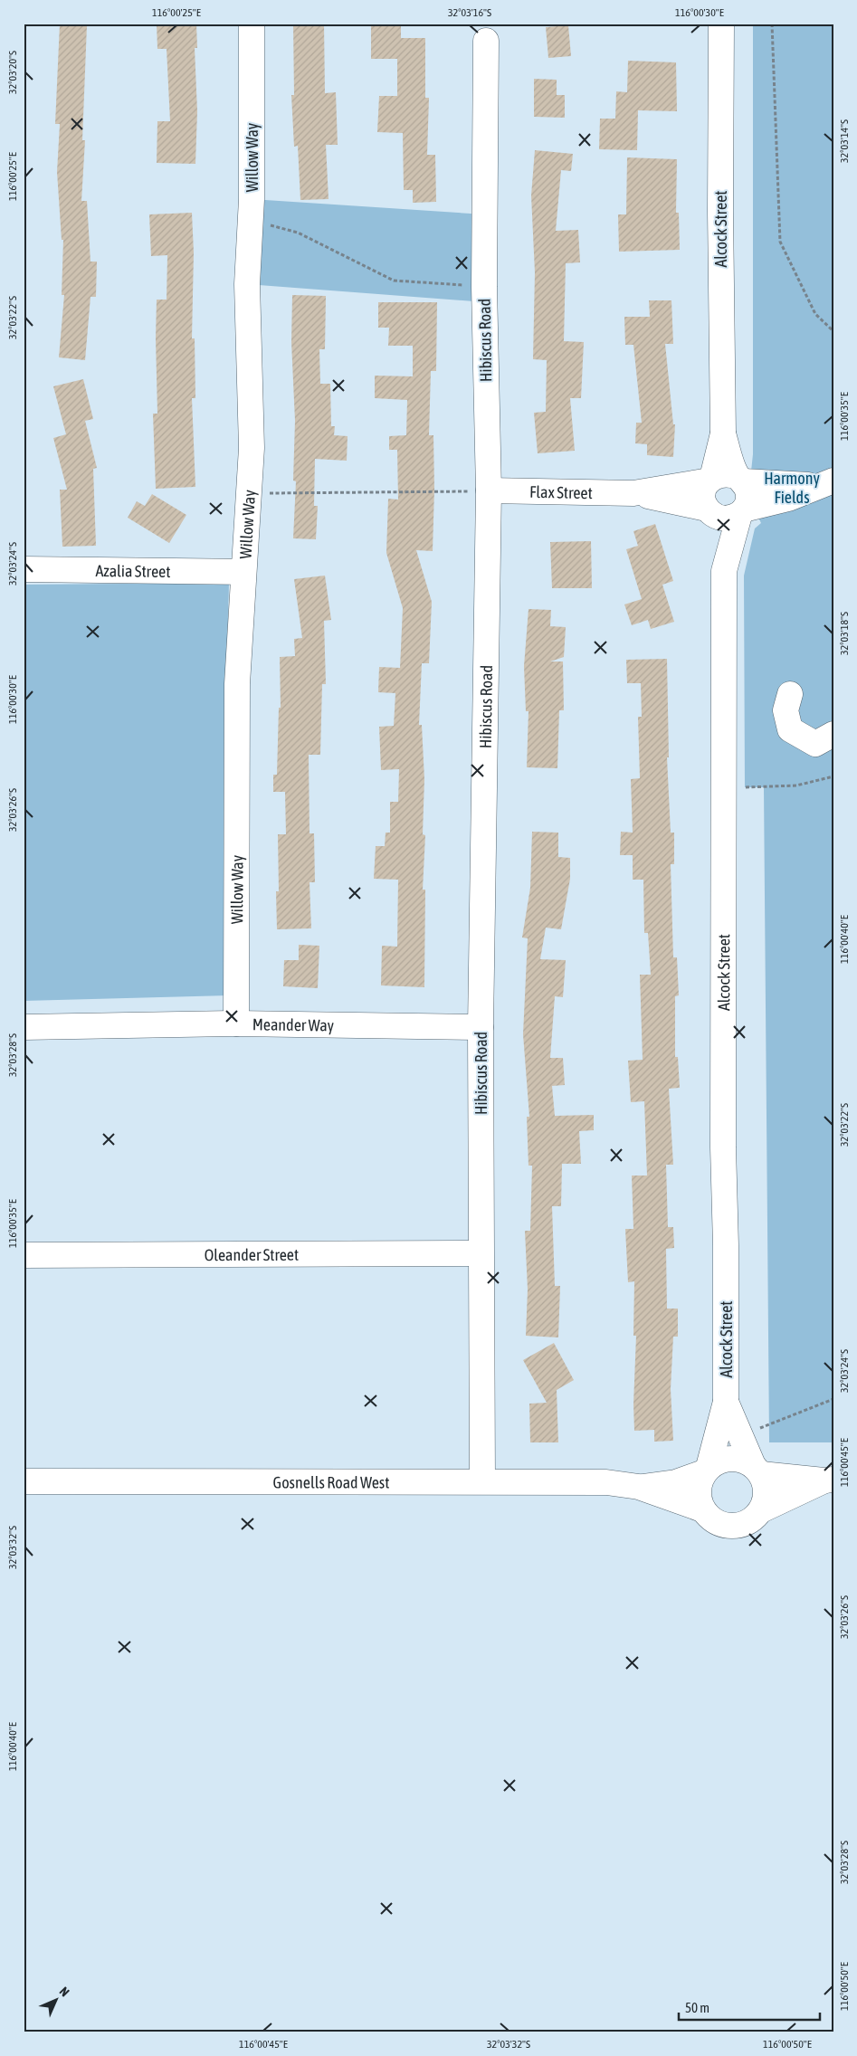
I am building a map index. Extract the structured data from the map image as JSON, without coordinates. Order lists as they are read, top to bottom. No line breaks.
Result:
{"streets":{"street":["Willow Way","Alcock Street","Hibiscus Road","Flax Street","Azalia Street","Meander Way","Oleander Street","Gosnells Road West"]},"crossings":[["Willow Way","Azalia Street"],["Willow Way","Meander Way"],["Alcock Street","Flax Street"],["Alcock Street","Gosnells Road West"],["Hibiscus Road","Flax Street"],["Hibiscus Road","Meander Way"],["Hibiscus Road","Oleander Street"],["Hibiscus Road","Gosnells Road West"]],"parks":["Harmony Fields"],"scale_bar":"50 m","north":"top right","coordinates":["116°00'25\"E","32°03'16\"S","116°00'30\"E","32°03'20\"S","32°03'14\"S","32°03'22\"S","116°00'35\"E","32°03'24\"S","32°03'18\"S","32°03'26\"S","116°00'40\"E","32°03'28\"S","116°00'45\"E","32°03'32\"S","116°00'50\"E"]}
